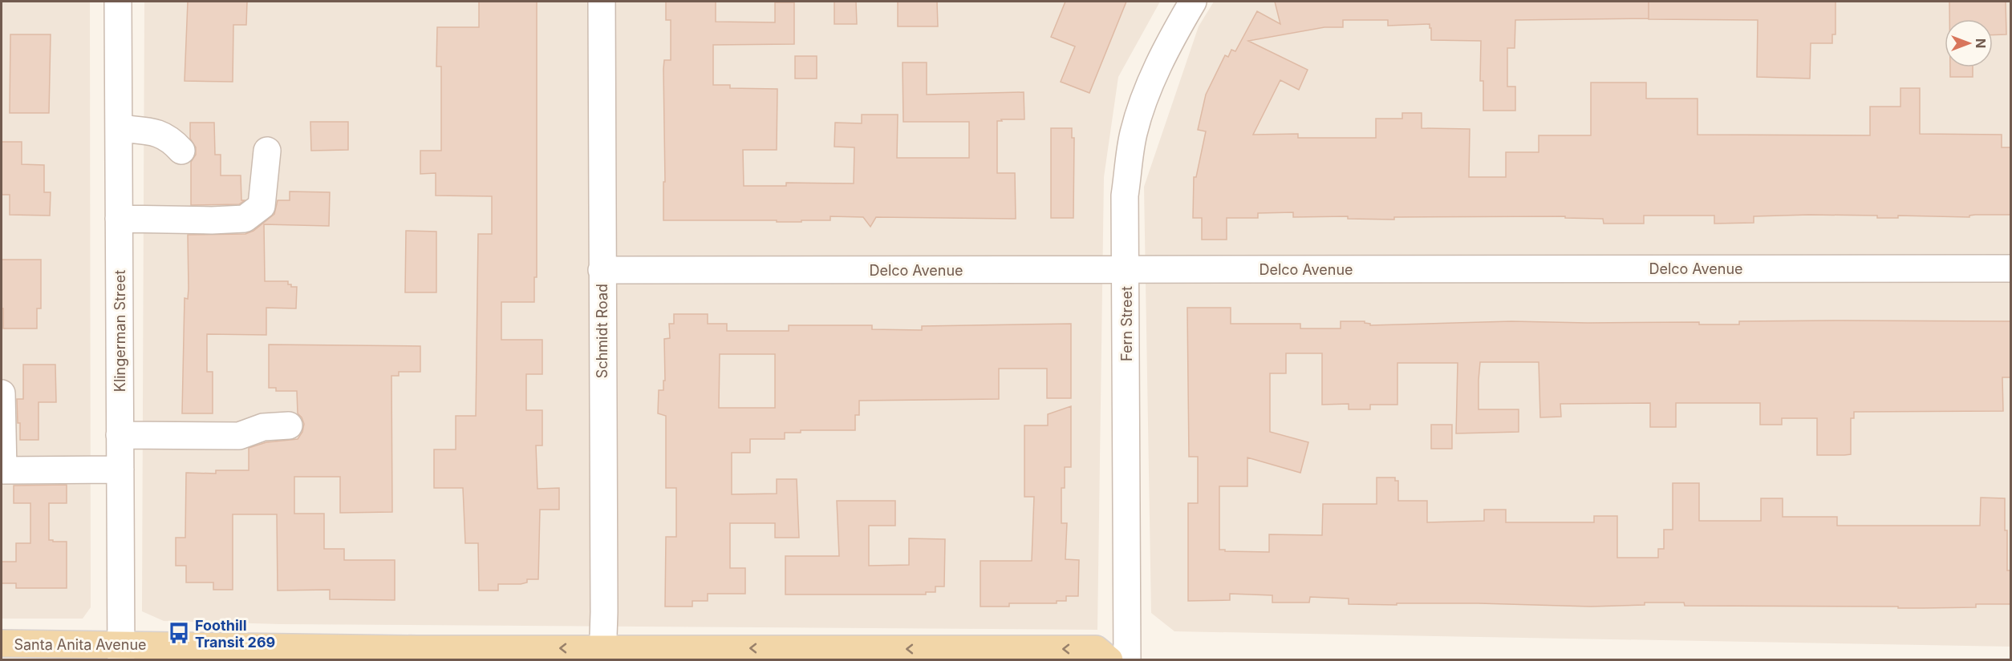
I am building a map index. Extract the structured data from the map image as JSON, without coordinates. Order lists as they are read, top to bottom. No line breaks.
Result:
{"streets":{"main road":["Santa Anita Avenue"],"street":["Delco Avenue","Fern Street","Klingerman Street","Schmidt Road"]},"crossings":[["Delco Avenue","Fern Street"],["Delco Avenue","Schmidt Road"],["Klingerman Street","Santa Anita Avenue"],["Schmidt Road","Santa Anita Avenue"]],"one_way":["Santa Anita Avenue"],"places":{"bus stop":["Foothill Transit 269"]},"north":"right"}
